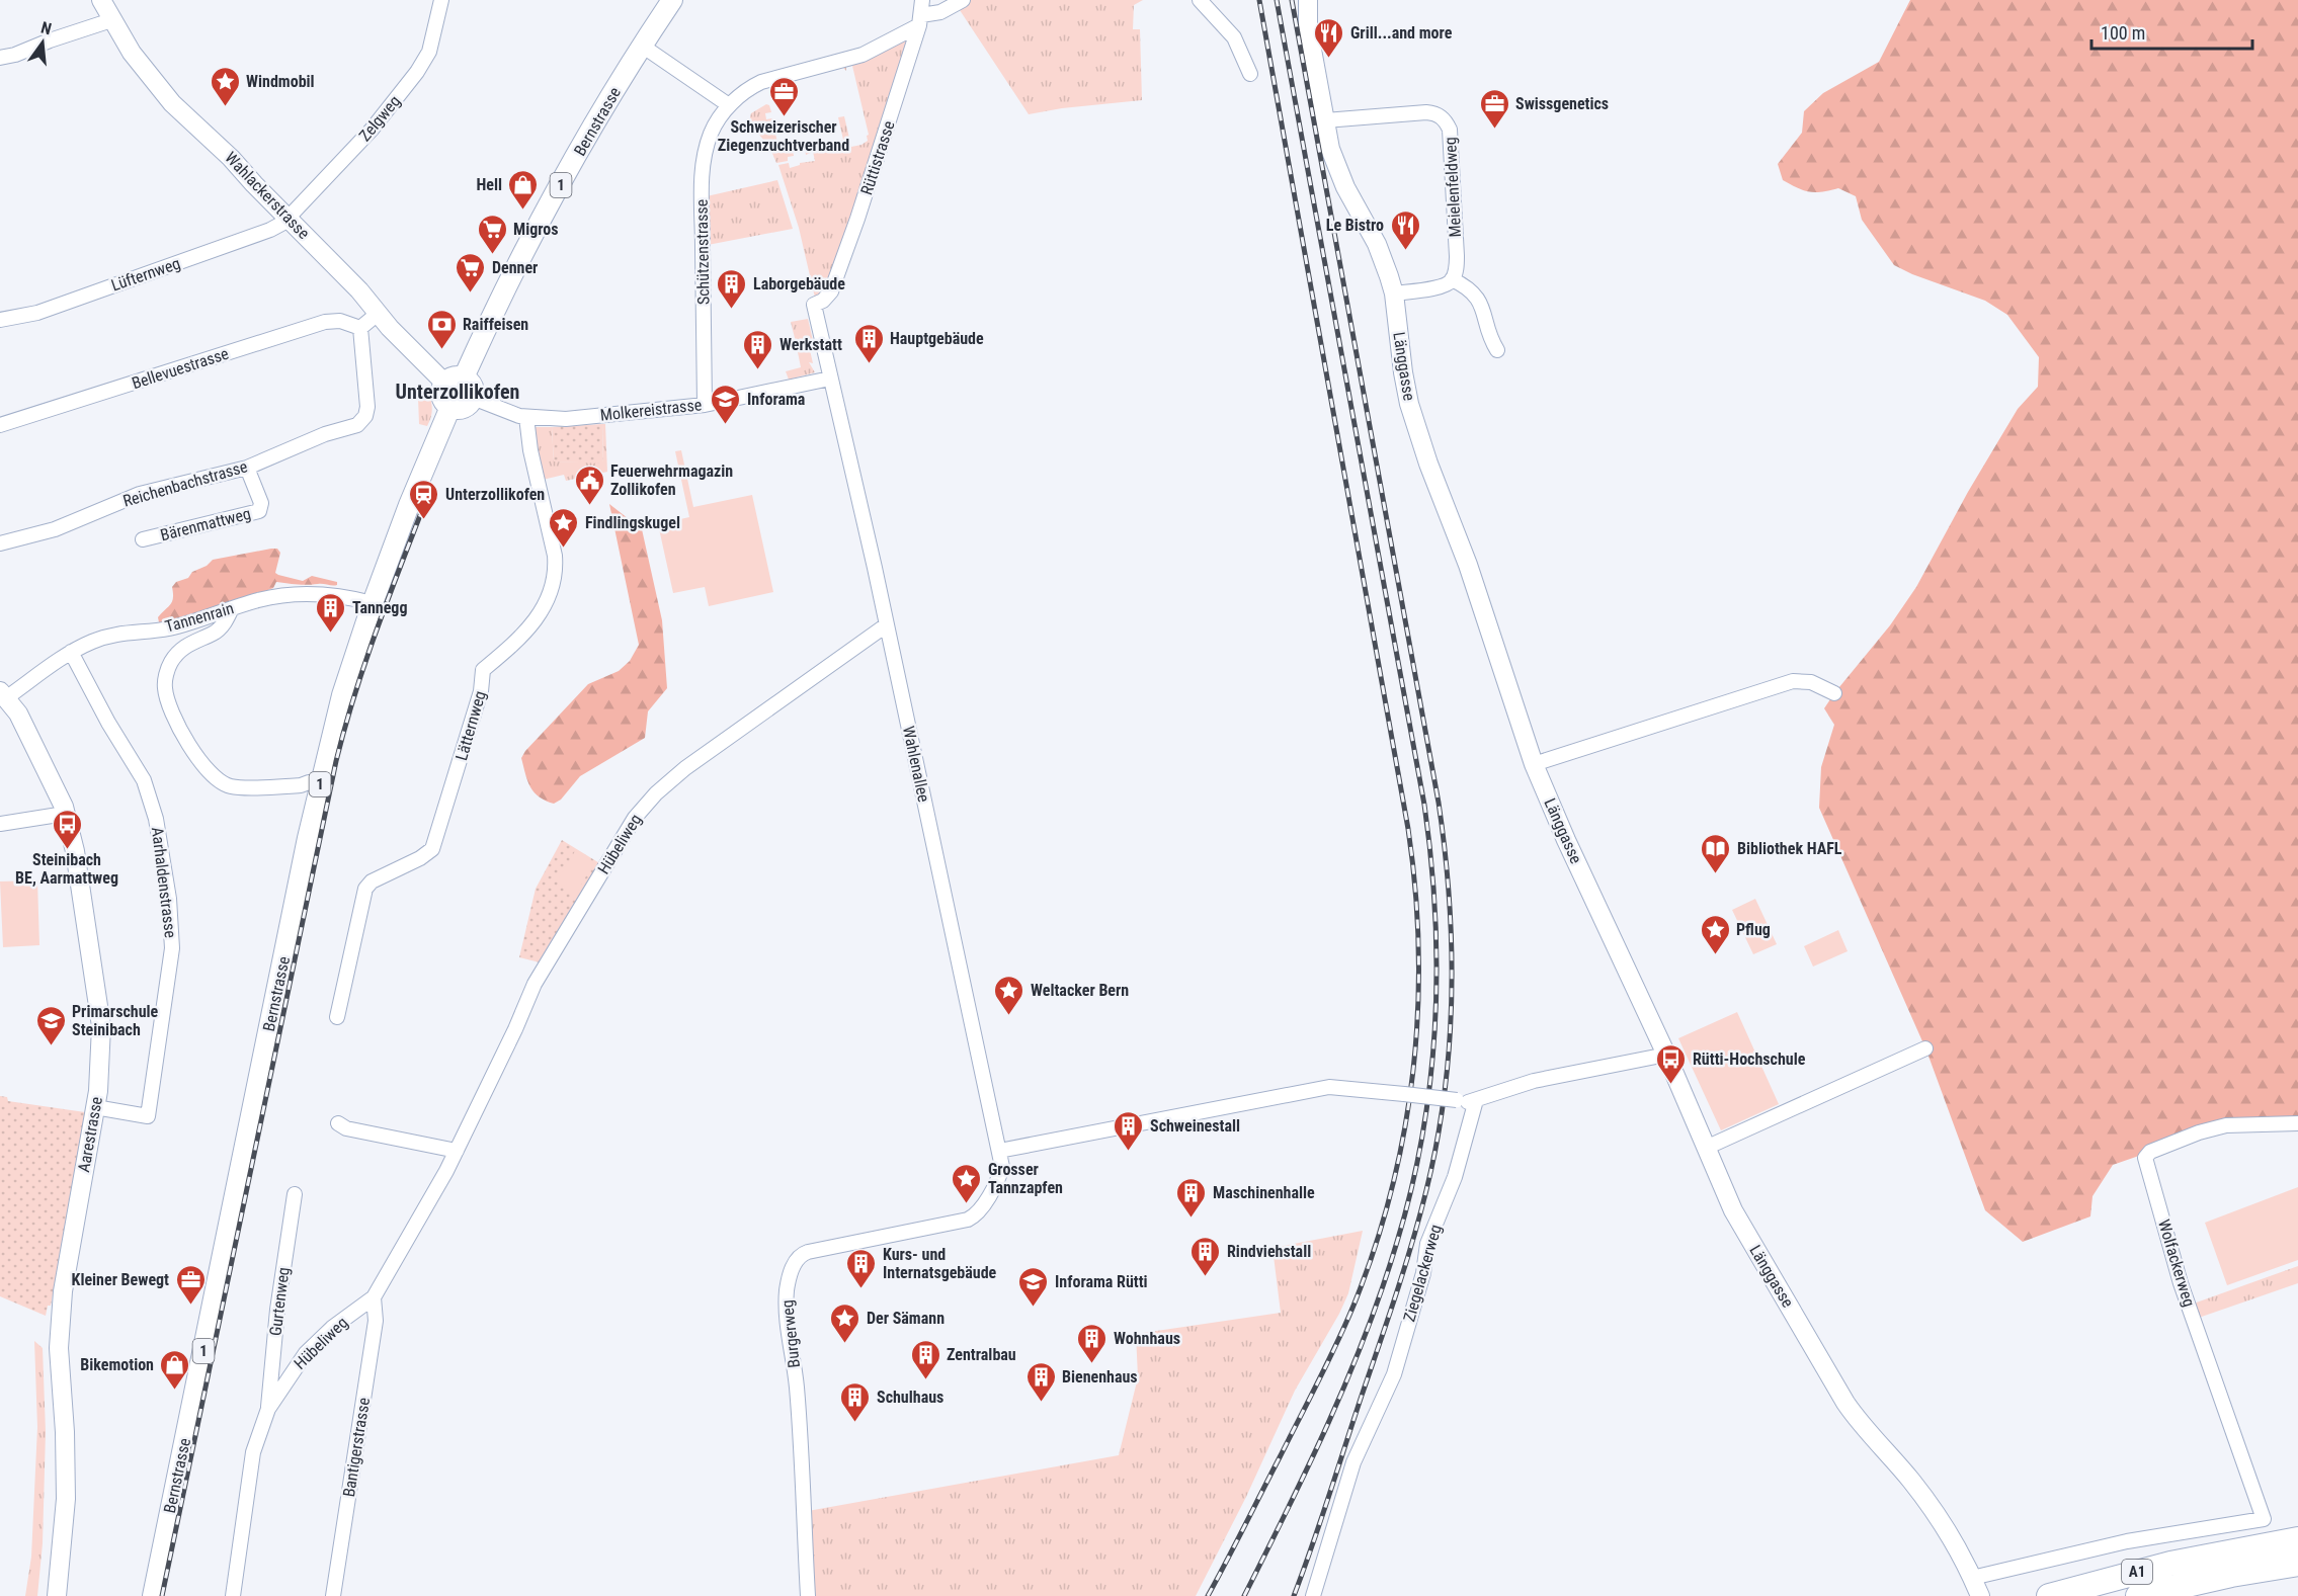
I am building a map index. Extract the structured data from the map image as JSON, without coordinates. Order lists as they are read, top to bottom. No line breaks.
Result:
{"streets":{"highway":["A1"],"main road":["Bernstrasse","1"],"street":["Zelgweg","Rüttistrasse","Meielenfeldweg","Wahlackerstrasse","Schützenstrasse","Lüfternweg","Länggasse","Bellevuestrasse","Molkereistrasse","Reichenbachstrasse","Bärenmattweg","Tannenrain","Lätternweg","Wahlenallee","Hübeliweg","Aarhaldenstrasse","Aarestrasse","Wolfackerweg","Ziegelackerweg","Gurtenweg","Burgerweg","Bantigerstrasse"]},"crossings":[["Zelgweg","Wahlackerstrasse"],["Zelgweg","Lüfternweg"],["Bernstrasse","Wahlackerstrasse"],["Bernstrasse","Molkereistrasse"],["Bernstrasse","Tannenrain"],["Rüttistrasse","Schützenstrasse"],["Rüttistrasse","Wahlenallee"],["Meielenfeldweg","Länggasse"],["Wahlackerstrasse","Lüfternweg"],["Wahlackerstrasse","Molkereistrasse"],["Schützenstrasse","Molkereistrasse"],["Länggasse","Wolfackerweg"],["Bellevuestrasse","Reichenbachstrasse"],["Molkereistrasse","Lätternweg"],["Molkereistrasse","Wahlenallee"],["Reichenbachstrasse","Bärenmattweg"],["Tannenrain","Aarhaldenstrasse"],["Tannenrain","Aarestrasse"],["Wahlenallee","Hübeliweg"],["Wahlenallee","Burgerweg"],["Hübeliweg","Gurtenweg"],["Hübeliweg","Bantigerstrasse"],["Aarhaldenstrasse","Aarestrasse"]],"districts":["Unterzollikofen"],"places":{"restaurant":["Grill...and more","Le Bistro"],"place":["Windmobil","Findlingskugel","Pflug","Weltacker Bern","Grosser Tannzapfen","Der Sämann"],"office":["Schweizerischer Ziegenzuchtverband","Swissgenetics","Kleiner Bewegt"],"shop":["Hell","Bikemotion"],"supermarket":["Migros","Denner"],"building":["Laborgebäude","Hauptgebäude","Werkstatt","Tannegg","Schweinestall","Maschinenhalle","Rindviehstall","Kurs- und Internatsgebäude","Wohnhaus","Zentralbau","Bienenhaus","Schulhaus"],"bank":["Raiffeisen"],"school or university":["Inforama","Primarschule Steinibach","Inforama Rütti"],"public building":["Feuerwehrmagazin Zollikofen"],"station":["Unterzollikofen"],"bus stop":["Steinibach BE, Aarmattweg","Rütti-Hochschule"],"library":["Bibliothek HAFL"]},"scale_bar":"100 m","north":"top"}
